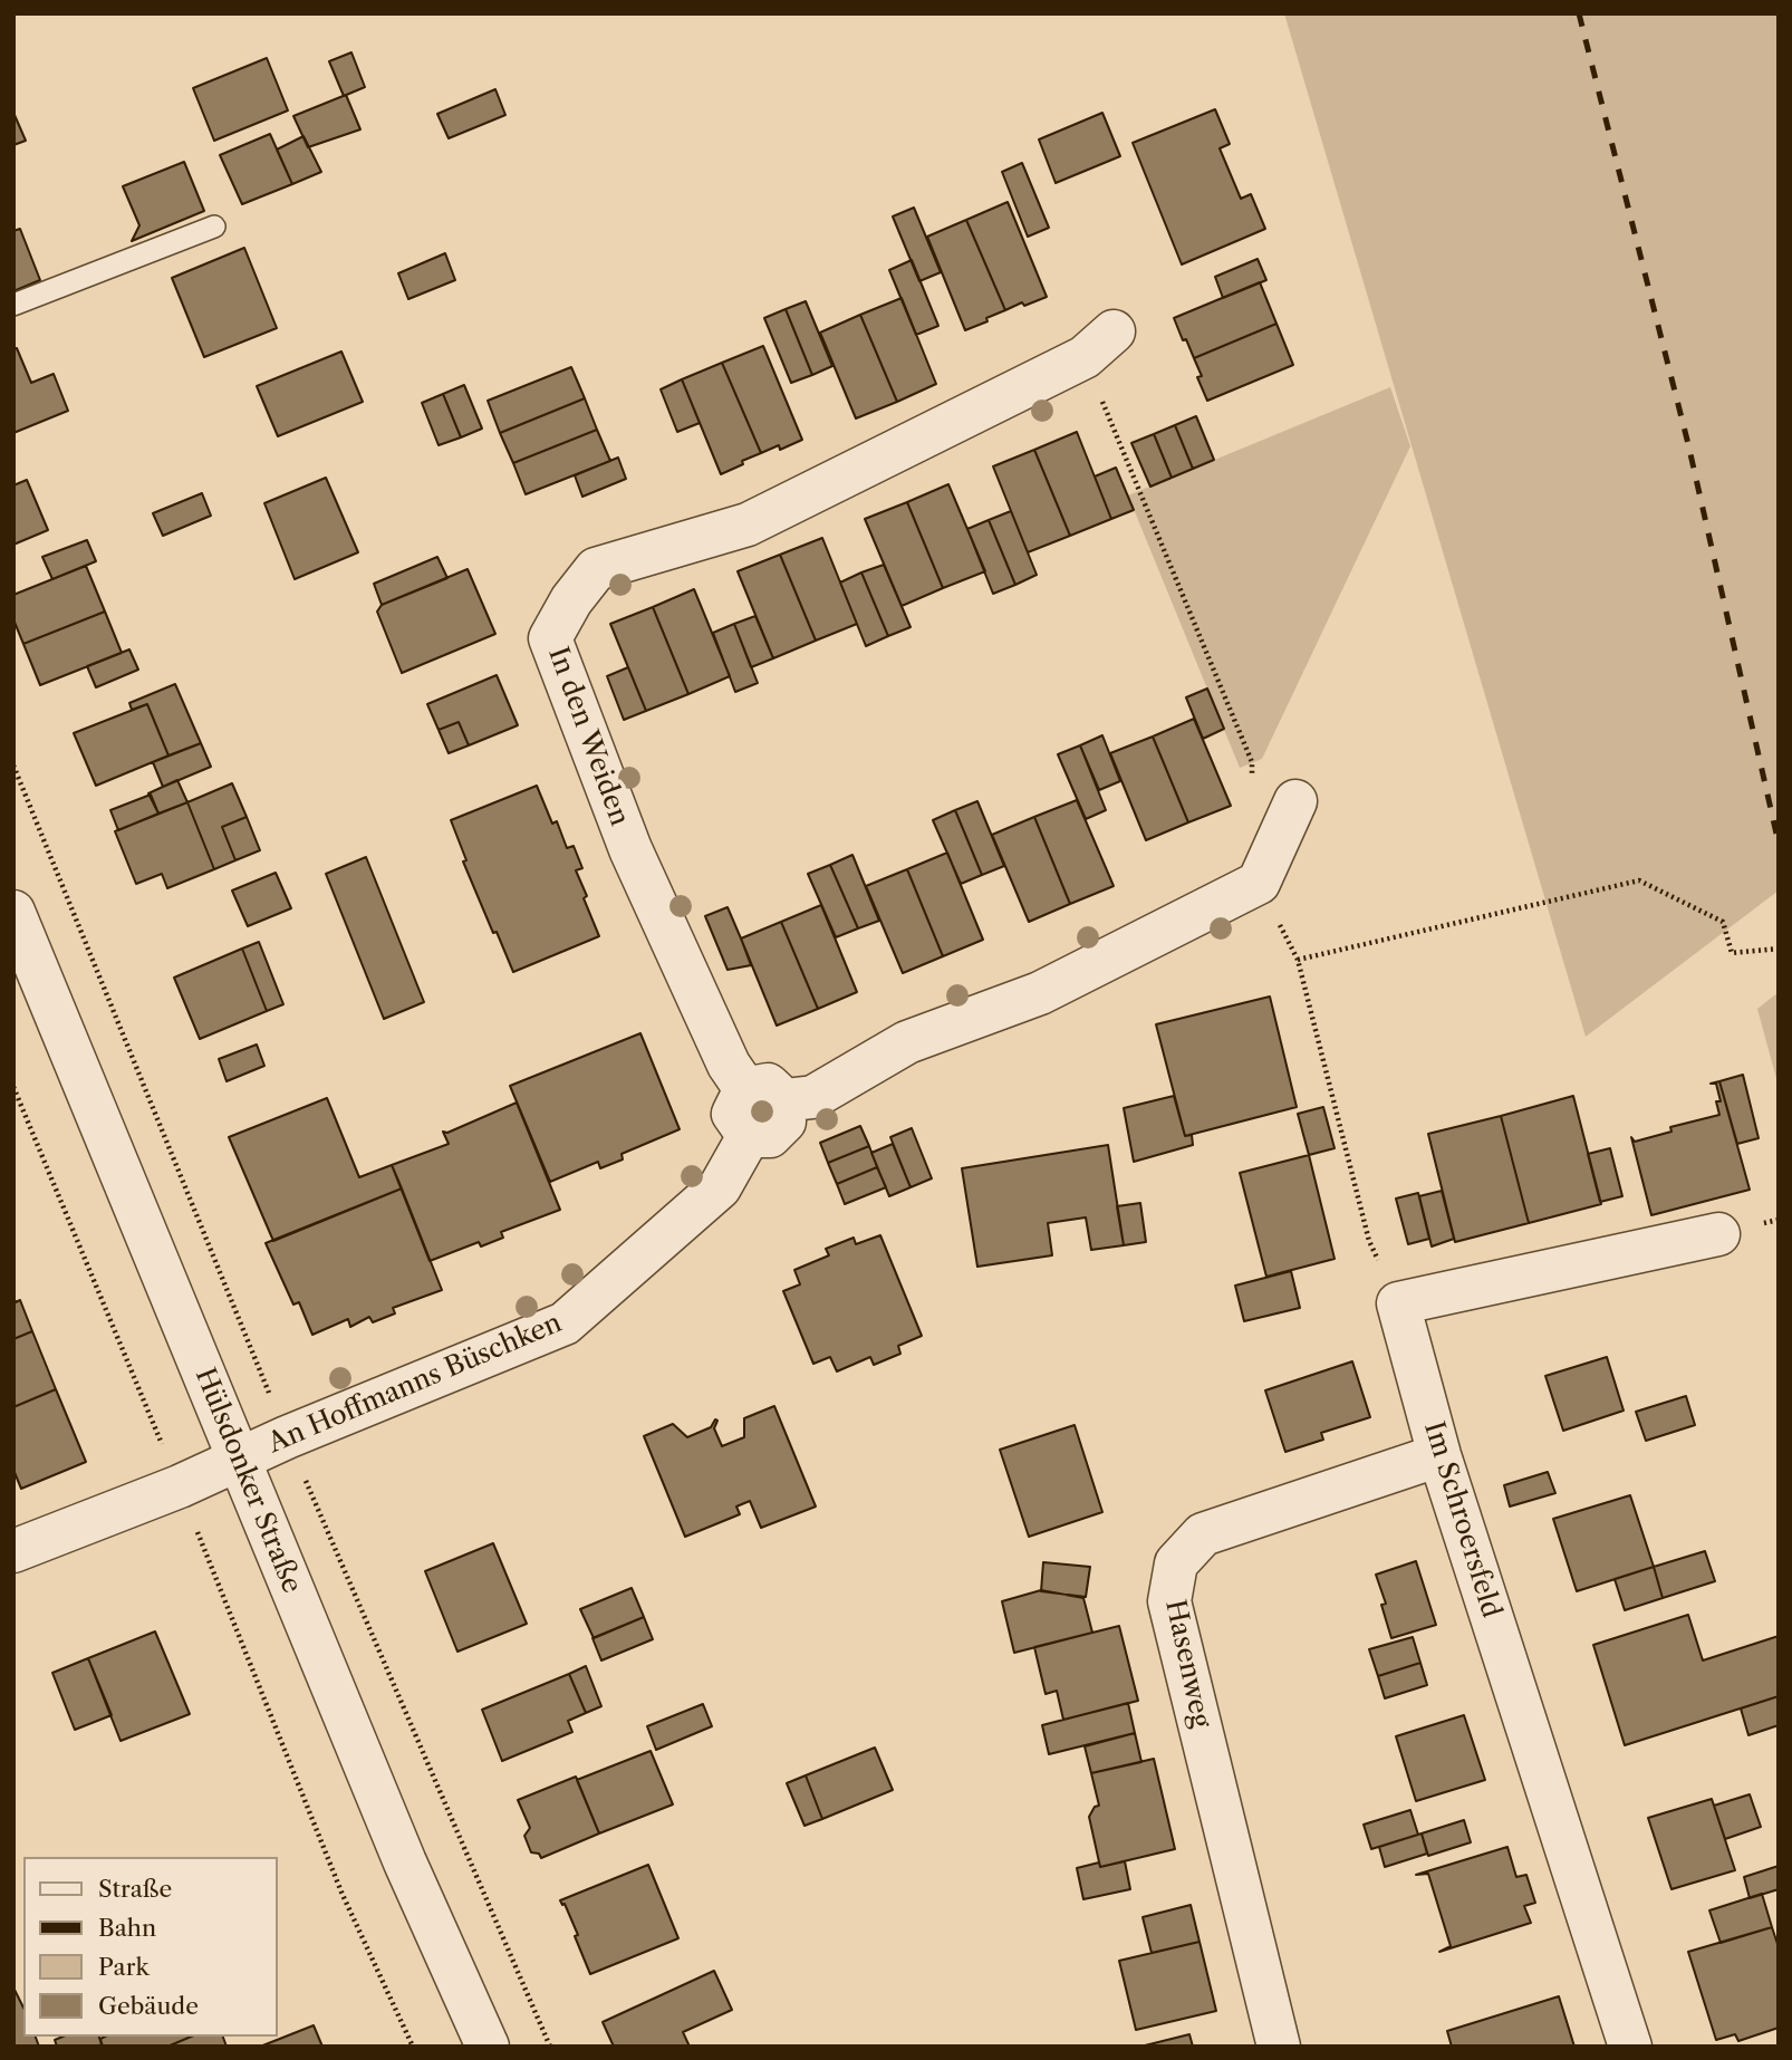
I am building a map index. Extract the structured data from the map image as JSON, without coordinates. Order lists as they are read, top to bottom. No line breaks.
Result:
{"streets":{"street":["In den Weiden","An Hoffmanns Büschken","Hülsdonker Straße","Im Schroersfeld","Hasenweg"]},"crossings":[["In den Weiden","An Hoffmanns Büschken"],["An Hoffmanns Büschken","Hülsdonker Straße"],["Im Schroersfeld","Hasenweg"]],"legend":["Straße","Bahn","Park","Gebäude"]}
